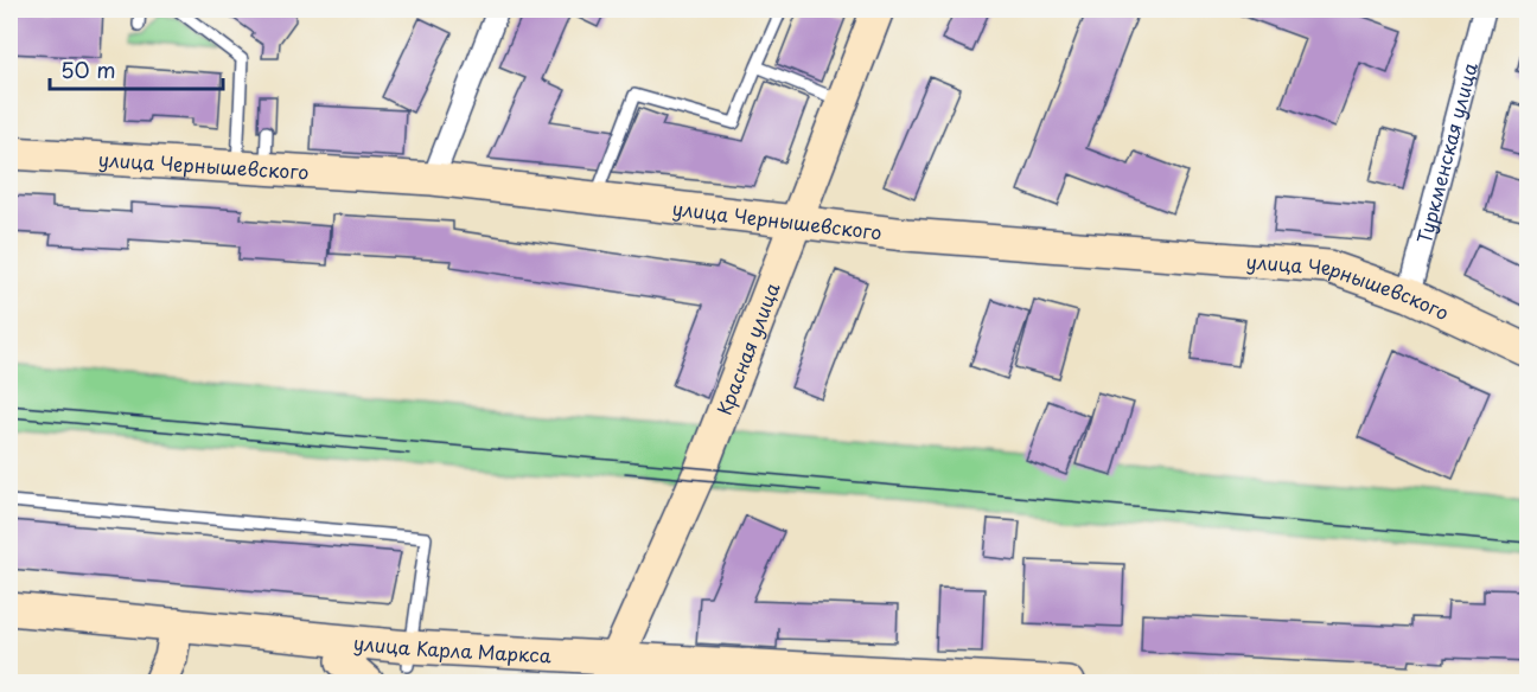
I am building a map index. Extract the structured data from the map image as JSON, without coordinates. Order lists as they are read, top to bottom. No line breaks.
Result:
{"streets":{"street":["Туркменская улица","улица Чернышевского","Красная улица","улица Карла Маркса"]},"crossings":[["Туркменская улица","улица Чернышевского"],["улица Чернышевского","Красная улица"],["Красная улица","улица Карла Маркса"]],"scale_bar":"50 m"}
